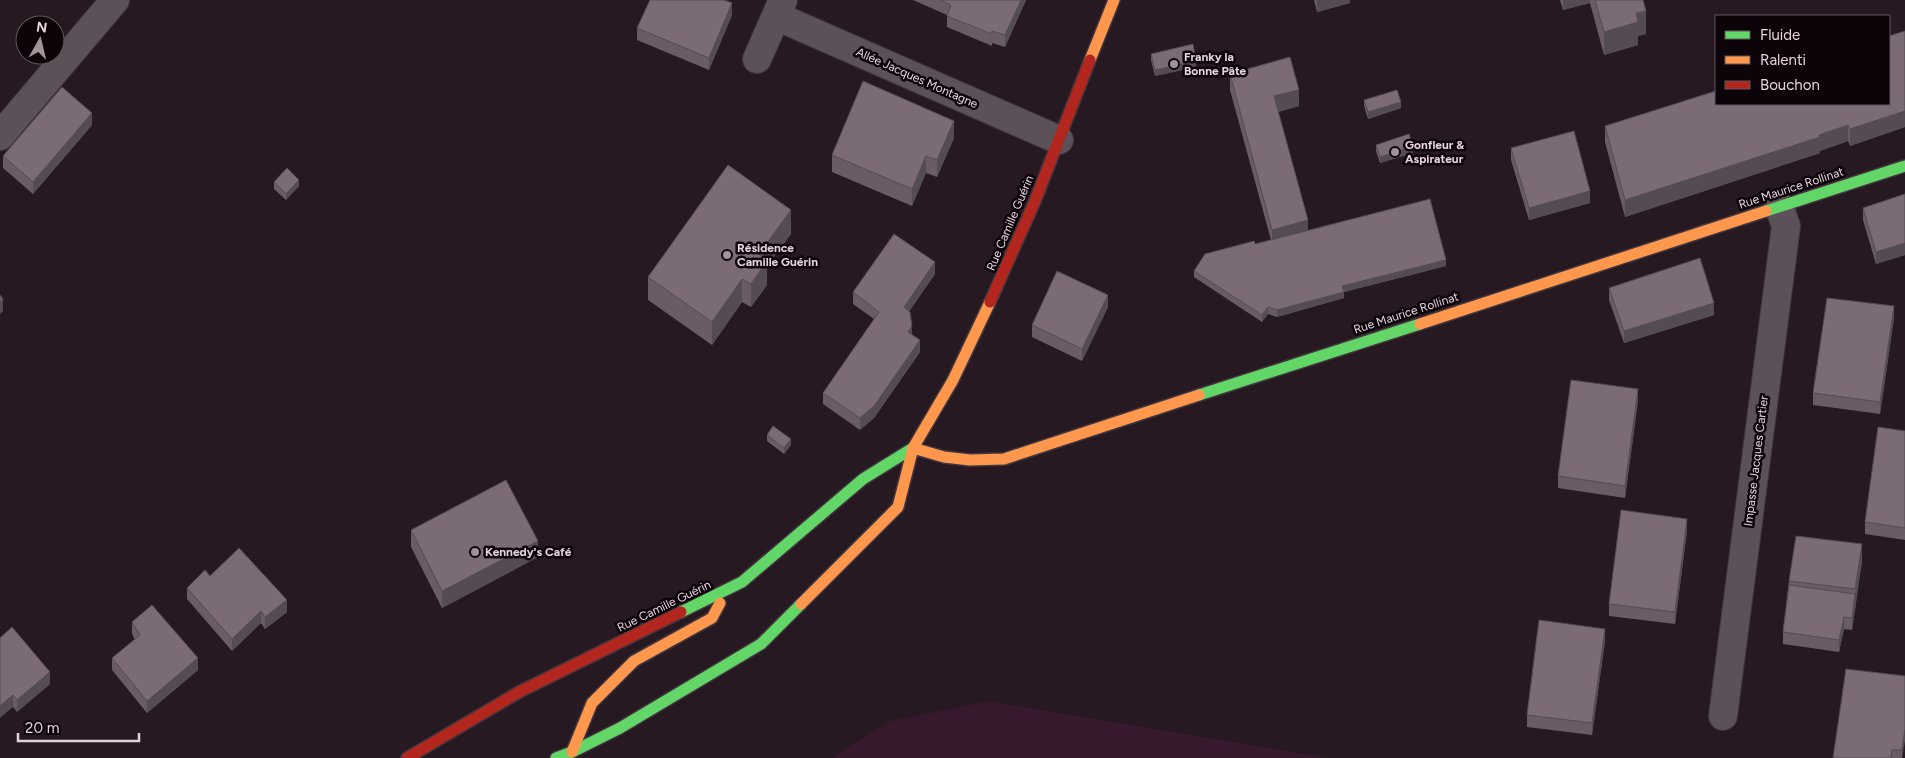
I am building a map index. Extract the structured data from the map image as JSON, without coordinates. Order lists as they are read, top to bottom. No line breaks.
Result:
{"streets":{"main road":["Rue Maurice Rollinat","Rue Camille Guérin"],"street":["Allée Jacques Montagne","Impasse Jacques Cartier"]},"crossings":[["Allée Jacques Montagne","Rue Camille Guérin"],["Rue Maurice Rollinat","Rue Camille Guérin"],["Rue Maurice Rollinat","Impasse Jacques Cartier"]],"places":["Franky la Bonne Pâte","Gonfleur & Aspirateur","Résidence Camille Guérin","Kennedy's Café"],"legend":["Fluide","Ralenti","Bouchon"],"scale_bar":"20 m","north":"top"}
